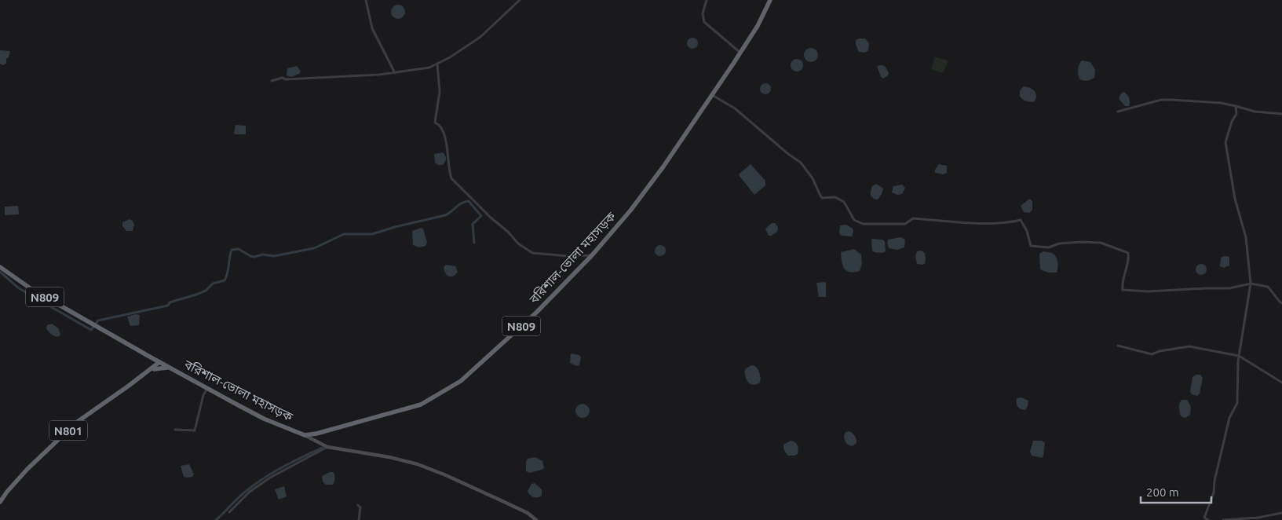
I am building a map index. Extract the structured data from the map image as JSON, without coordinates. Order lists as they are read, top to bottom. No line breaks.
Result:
{"streets":{"highway":["বরিশাল-ভোলা মহাসড়ক","N809","N801"]},"crossings":[["বরিশাল-ভোলা মহাসড়ক","N801"]],"scale_bar":"200 m"}
